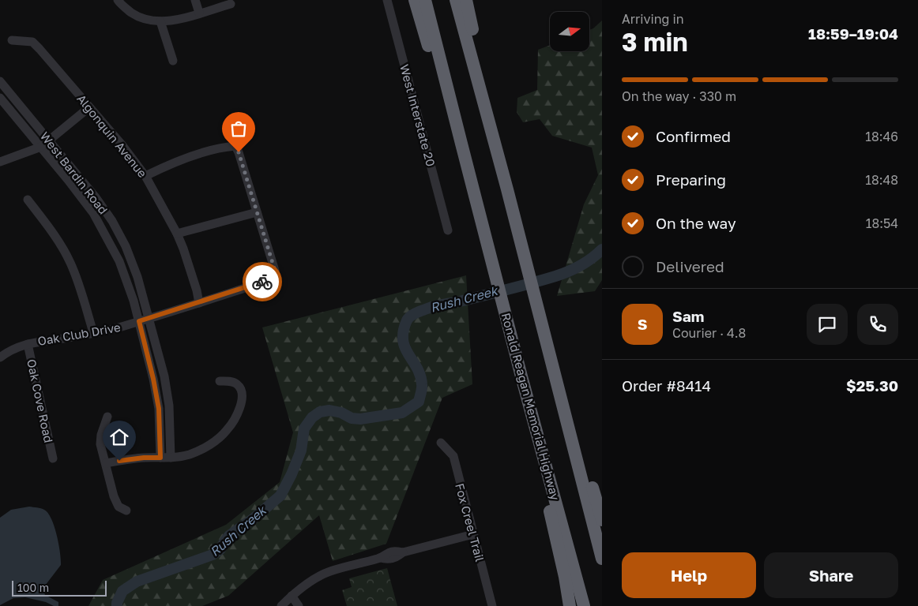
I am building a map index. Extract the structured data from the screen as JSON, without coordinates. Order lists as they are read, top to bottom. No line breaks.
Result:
{"streets":{"highway":["Ronald Reagan Memorial Highway"],"street":["West Interstate 20","Algonquin Avenue","West Bardin Road","Oak Club Drive","Oak Cove Road","Fox Creel Trail"]},"crossings":[["Algonquin Avenue","Oak Club Drive"],["West Bardin Road","Oak Club Drive"],["Oak Club Drive","Oak Cove Road"]],"water":["Rush Creek"],"scale_bar":"100 m","north":"right","page":{"heading":["3 min","Arriving in","18:59–19:04"],"panel":["Sam","Courier · 4.8","Order #8414","$25.30"],"bar":"On the way · 330 m","list":[["Confirmed","18:46"],["Preparing","18:48"],["On the way","18:54"],"Delivered"],"round":"S","buttons":["Help","Share"],"scale":"100 m"}}
